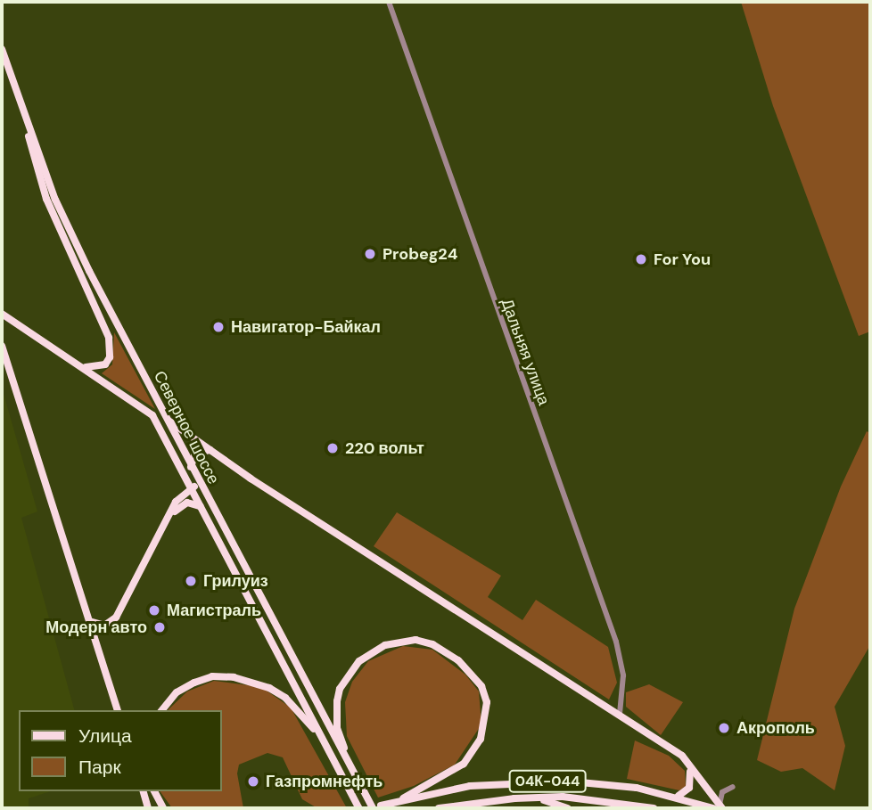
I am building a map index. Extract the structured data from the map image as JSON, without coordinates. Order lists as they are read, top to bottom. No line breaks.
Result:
{"streets":{"main road":["Северное шоссе","04К-044"],"street":["Дальняя улица"]},"crossings":[["Северное шоссе","04К-044"]],"places":["Probeg24","For You","Навигатор-Байкал","220 вольт","Грилуиз","Магистраль","Модерн авто","Акрополь","Газпромнефть"],"legend":["Улица","Парк"]}
